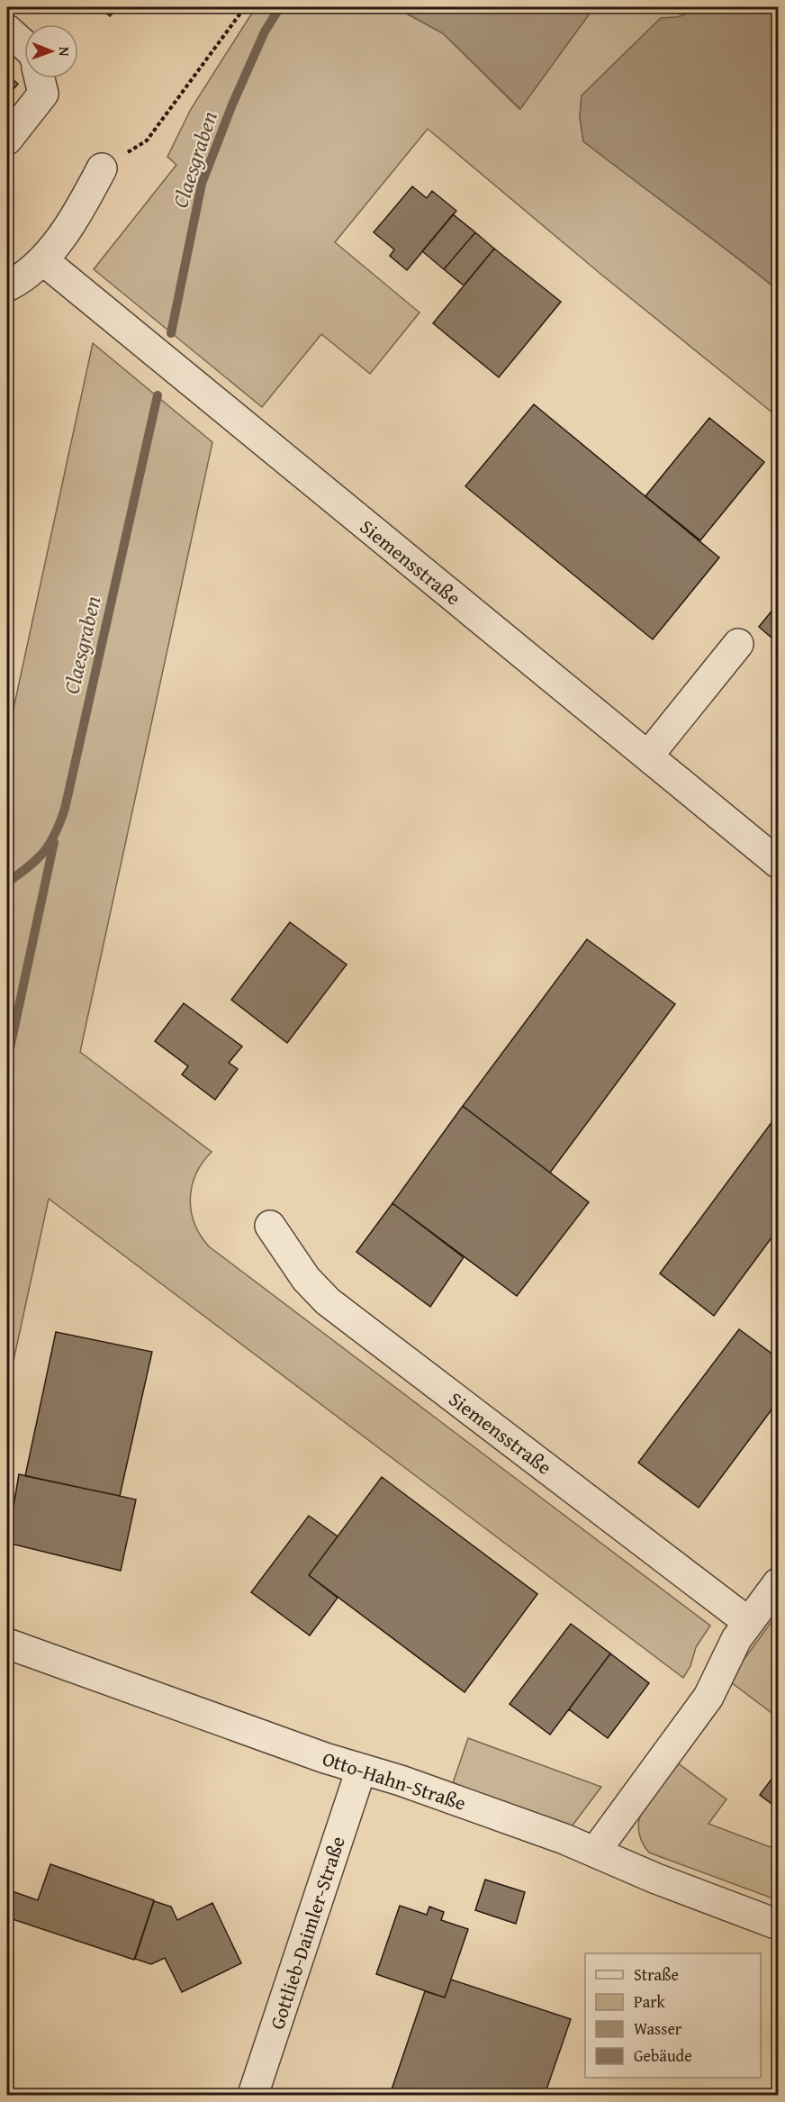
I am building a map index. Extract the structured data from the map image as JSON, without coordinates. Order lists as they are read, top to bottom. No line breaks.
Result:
{"streets":{"street":["Siemensstraße","Otto-Hahn-Straße","Gottlieb-Daimler-Straße"]},"crossings":[["Otto-Hahn-Straße","Gottlieb-Daimler-Straße"]],"water":["Claesgraben"],"legend":["Straße","Park","Wasser","Gebäude"],"north":"right"}
